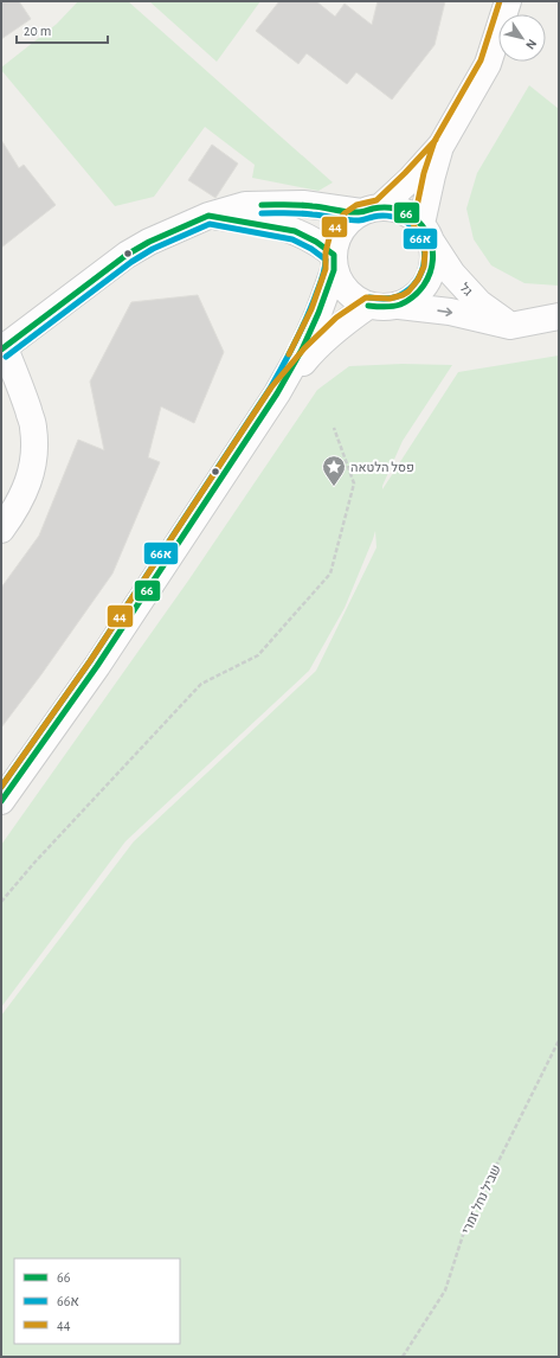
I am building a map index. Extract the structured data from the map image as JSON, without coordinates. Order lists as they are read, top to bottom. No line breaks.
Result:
{"streets":{"street":["גל"],"path":["שביל נחל זמרי"]},"one_way":["גל"],"places":{"place":["פסל הלטאה"]},"lines":["transit line 44","transit line 66","transit line 66א"],"legend":["66","66א","44"],"scale_bar":"20 m","north":"bottom right"}
